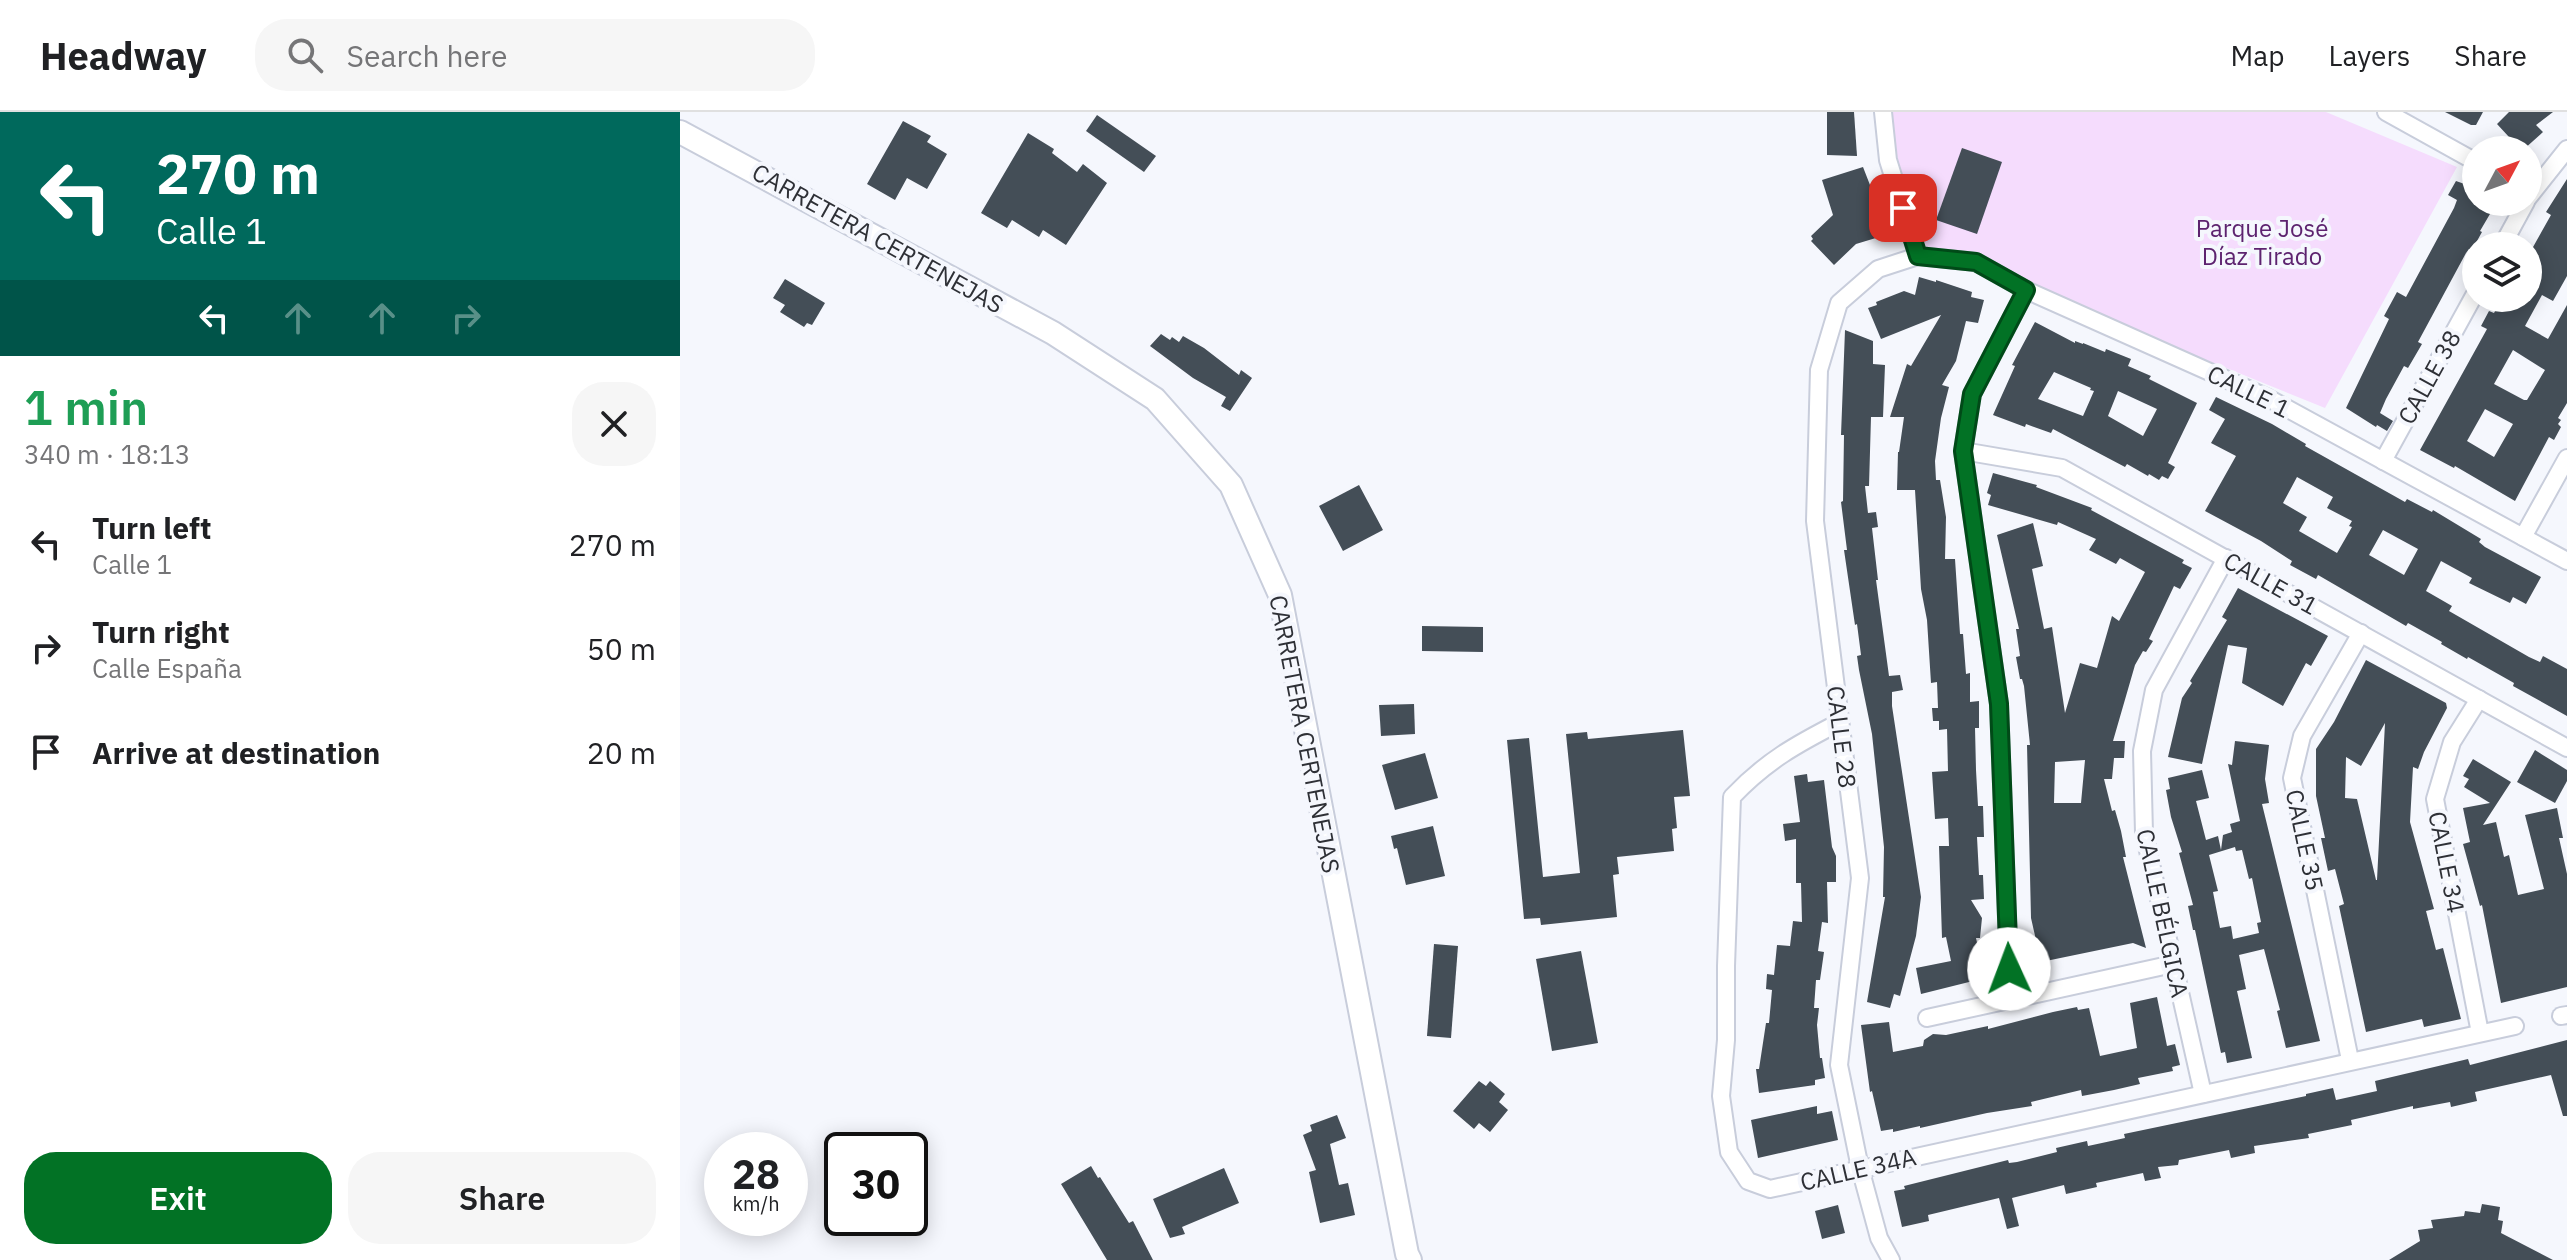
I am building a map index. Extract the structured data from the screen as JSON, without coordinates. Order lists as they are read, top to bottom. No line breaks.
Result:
{"streets":{"main road":["CARRETERA CERTENEJAS"],"street":["CALLE 38","CALLE 1","CALLE 31","CALLE 28","CALLE 35","CALLE 34","CALLE BÉLGICA","CALLE 34A"]},"crossings":[["CALLE 38","CALLE 1"],["CALLE 1","CALLE 28"],["CALLE 31","CALLE 35"],["CALLE 31","CALLE 34"],["CALLE 31","CALLE BÉLGICA"],["CALLE 28","CALLE 34A"],["CALLE 35","CALLE 34A"],["CALLE 34","CALLE 34A"],["CALLE BÉLGICA","CALLE 34A"]],"parks":["Parque José Díaz Tirado"],"north":"top right","page":{"header":"Headway","search":"Search here","nav":["Map","Layers","Share"],"turn":["270 m","Calle 1"],"heading":["1 min","340 m · 18:13"],"list":[{"name":"Turn left","note":"Calle 1","value":"270 m"},{"name":"Turn right","note":"Calle España","value":"50 m"},{"name":"Arrive at destination","value":"20 m"}],"speed":"28 km/h","limit":"30","buttons":["Exit","Share"]}}
